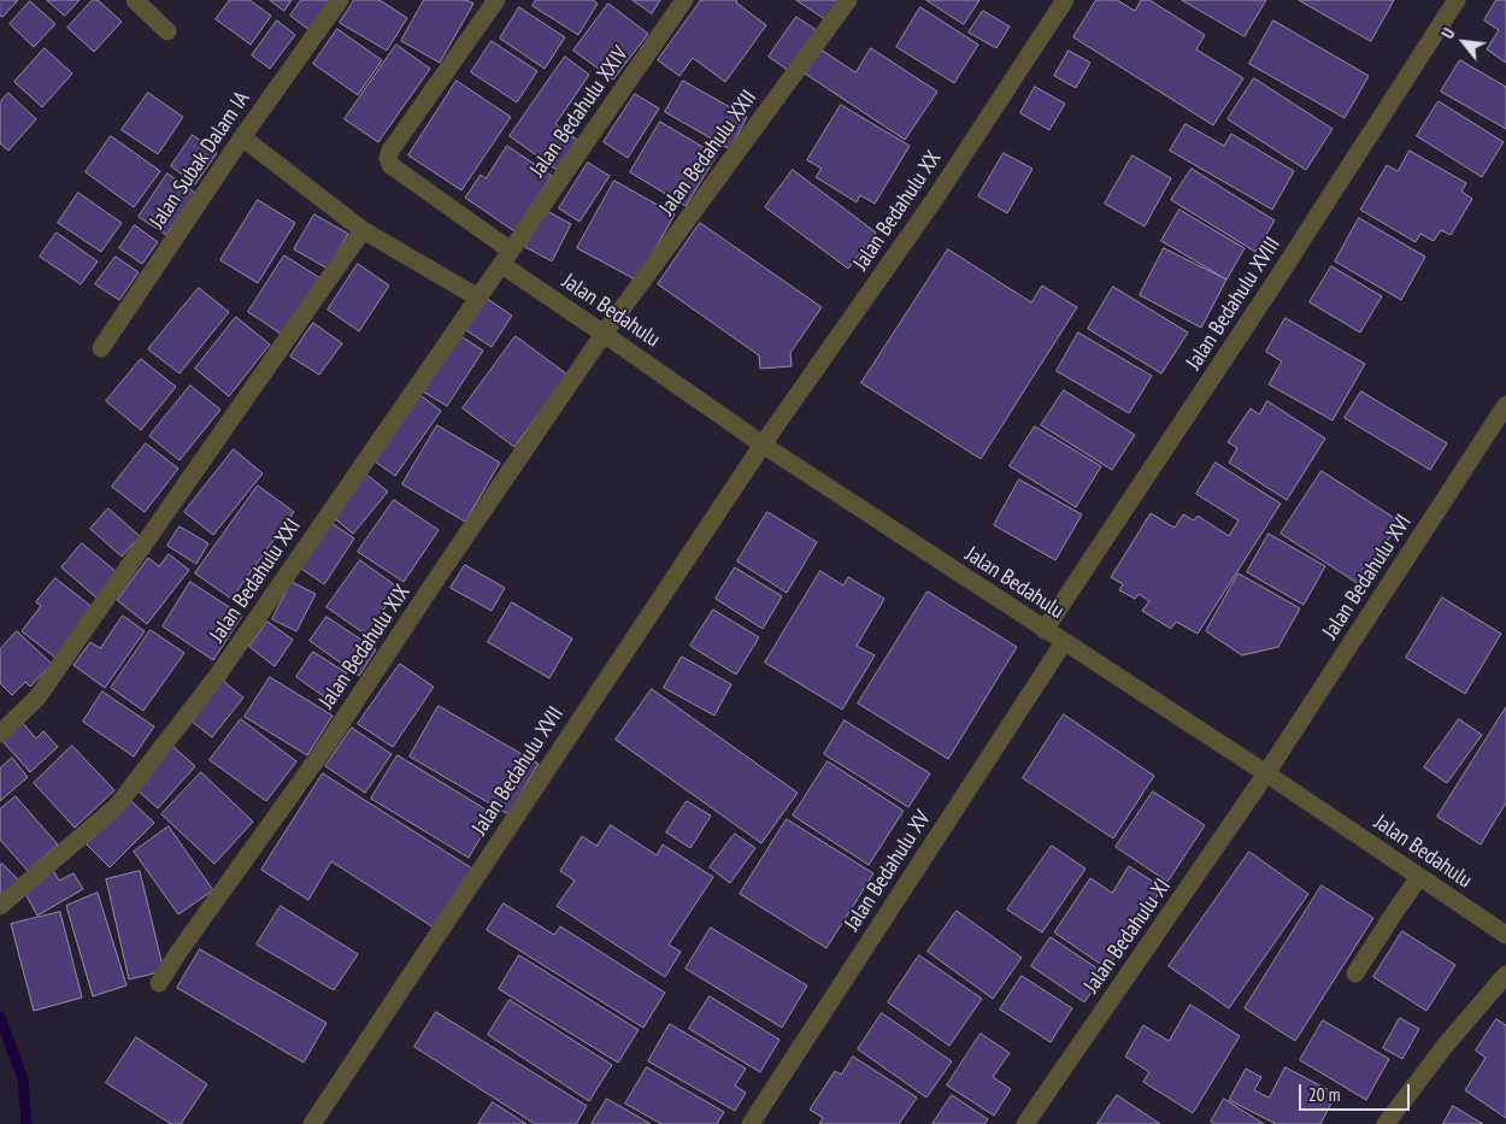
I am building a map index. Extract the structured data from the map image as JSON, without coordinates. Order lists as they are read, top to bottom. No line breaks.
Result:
{"streets":{"street":["Jalan Bedahulu XXIV","Jalan Bedahulu XXII","Jalan Subak Dalam IA","Jalan Bedahulu XX","Jalan Bedahulu XVIII","Jalan Bedahulu","Jalan Bedahulu XVI","Jalan Bedahulu XXI","Jalan Bedahulu XIX","Jalan Bedahulu XVII","Jalan Bedahulu XV","Jalan Bedahulu XI"]},"crossings":[["Jalan Bedahulu XXIV","Jalan Bedahulu"],["Jalan Bedahulu XXIV","Jalan Bedahulu XXI"],["Jalan Bedahulu XXII","Jalan Bedahulu"],["Jalan Bedahulu XXII","Jalan Bedahulu XIX"],["Jalan Bedahulu XX","Jalan Bedahulu"],["Jalan Bedahulu XX","Jalan Bedahulu XVII"],["Jalan Bedahulu XVIII","Jalan Bedahulu"],["Jalan Bedahulu","Jalan Bedahulu XVI"],["Jalan Bedahulu","Jalan Bedahulu XXI"],["Jalan Bedahulu","Jalan Bedahulu XIX"],["Jalan Bedahulu","Jalan Bedahulu XVII"],["Jalan Bedahulu","Jalan Bedahulu XV"],["Jalan Bedahulu","Jalan Bedahulu XI"],["Jalan Bedahulu XVI","Jalan Bedahulu XI"]],"scale_bar":"20 m","north":"top left"}
